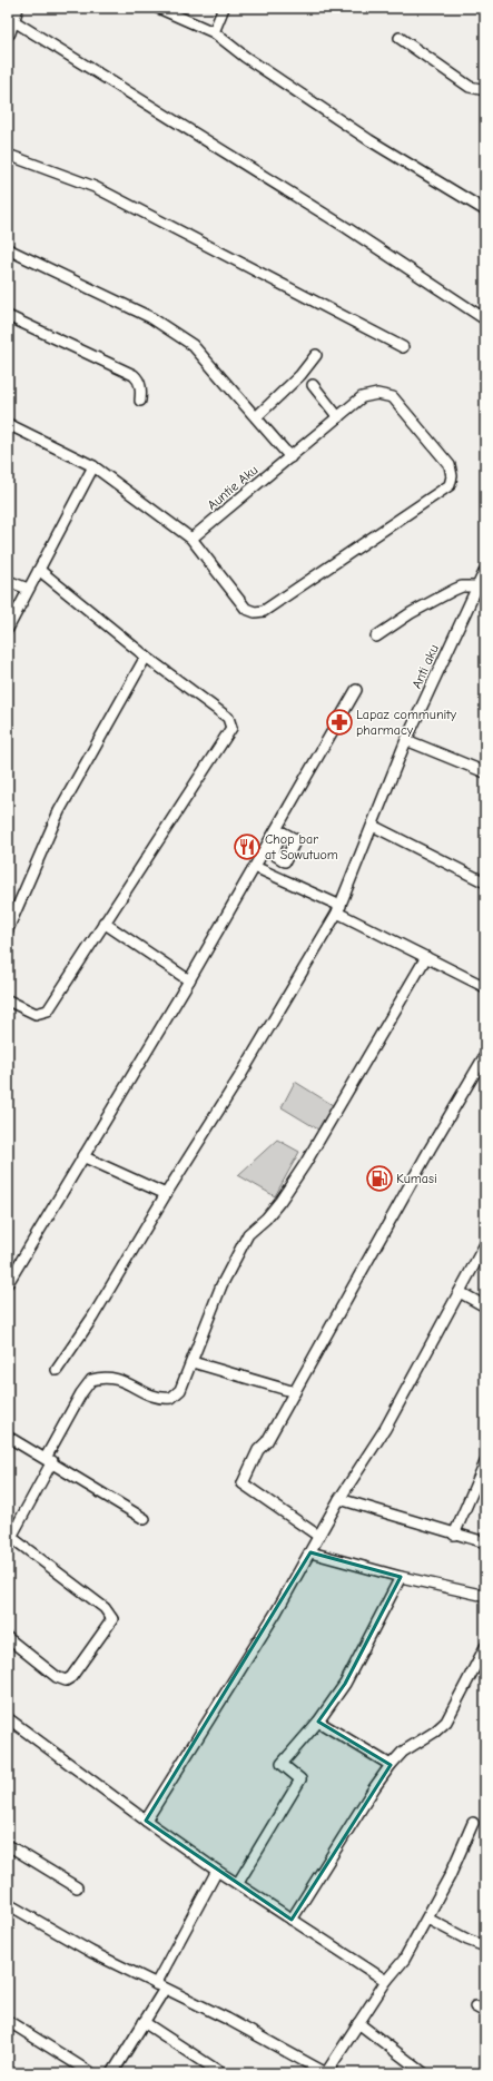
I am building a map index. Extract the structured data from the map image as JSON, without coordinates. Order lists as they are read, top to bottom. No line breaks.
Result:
{"streets":{"street":["Auntie Aku","Anti aku"]},"places":{"pharmacy":["Lapaz community pharmacy"],"restaurant":["Chop bar at Sowutuom"],"fuel station":["Kumasi"]}}
